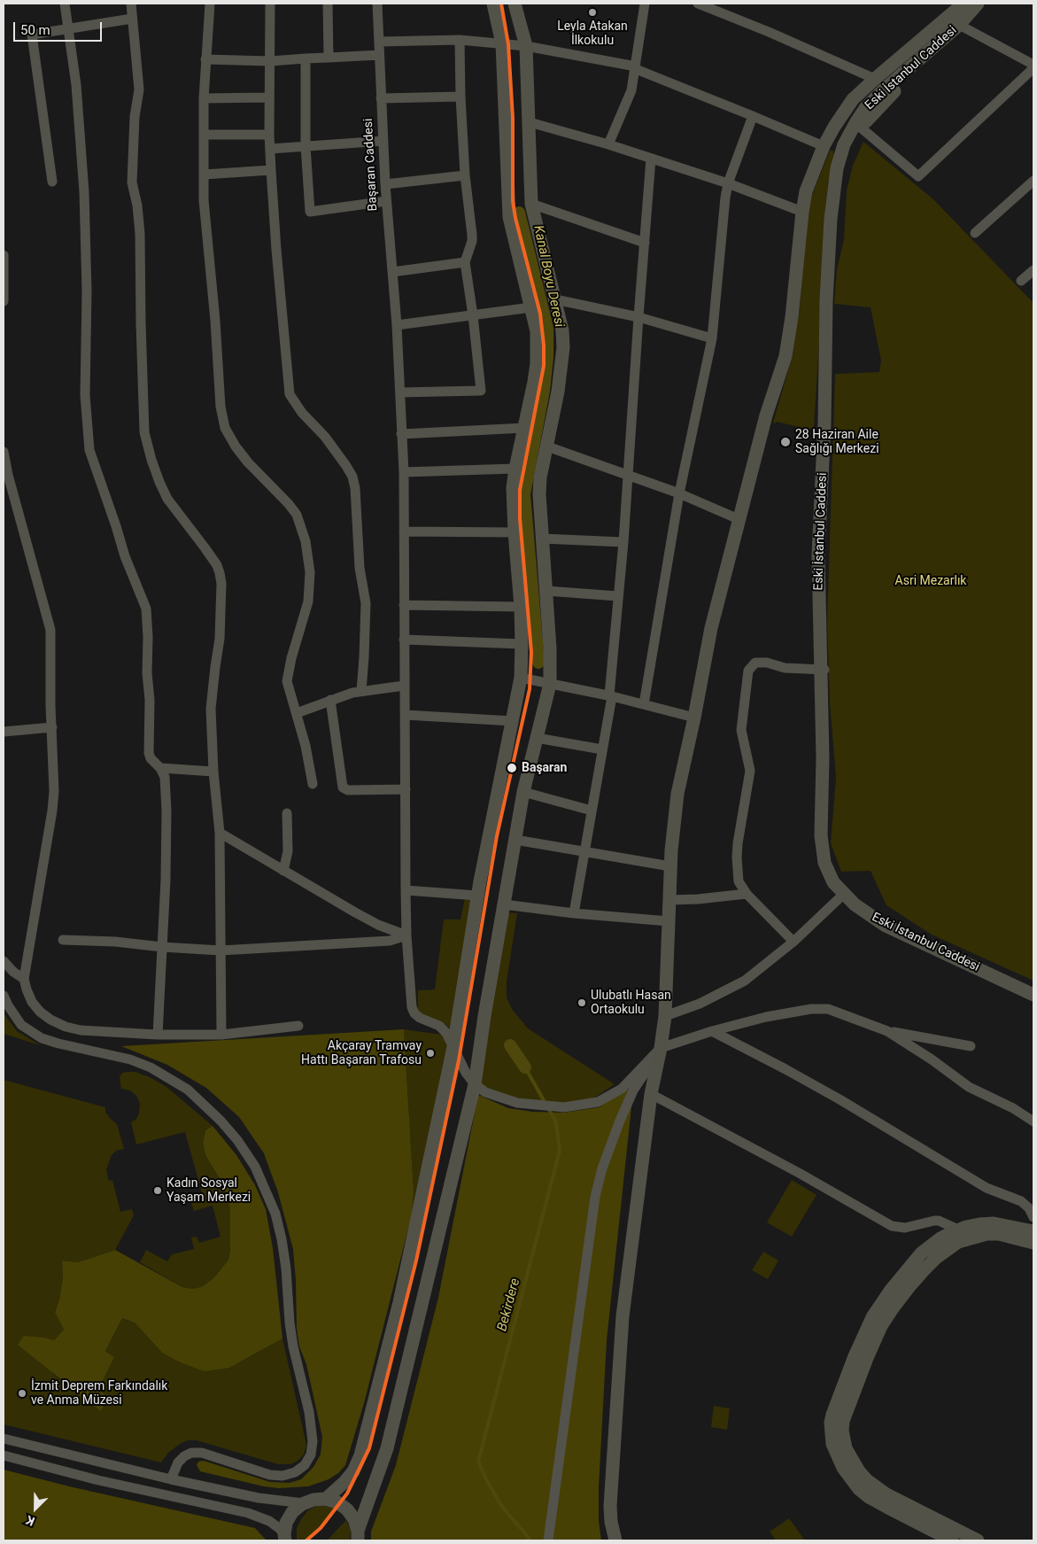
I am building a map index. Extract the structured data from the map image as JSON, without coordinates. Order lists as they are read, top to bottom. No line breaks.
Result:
{"streets":{"main road":["Eski İstanbul Caddesi"],"street":["Başaran Caddesi"]},"water":["Kanal Boyu Deresi","Bekirdere"],"parks":["Asri Mezarlık"],"places":["Leyla Atakan İlkokulu","28 Haziran Aile Sağlığı Merkezi","Başaran","Ulubatlı Hasan Ortaokulu","Akçaray Tramvay Hattı Başaran Trafosu","Kadın Sosyal Yaşam Merkezi","İzmit Deprem Farkındalık ve Anma Müzesi"],"scale_bar":"50 m","north":"bottom left"}
